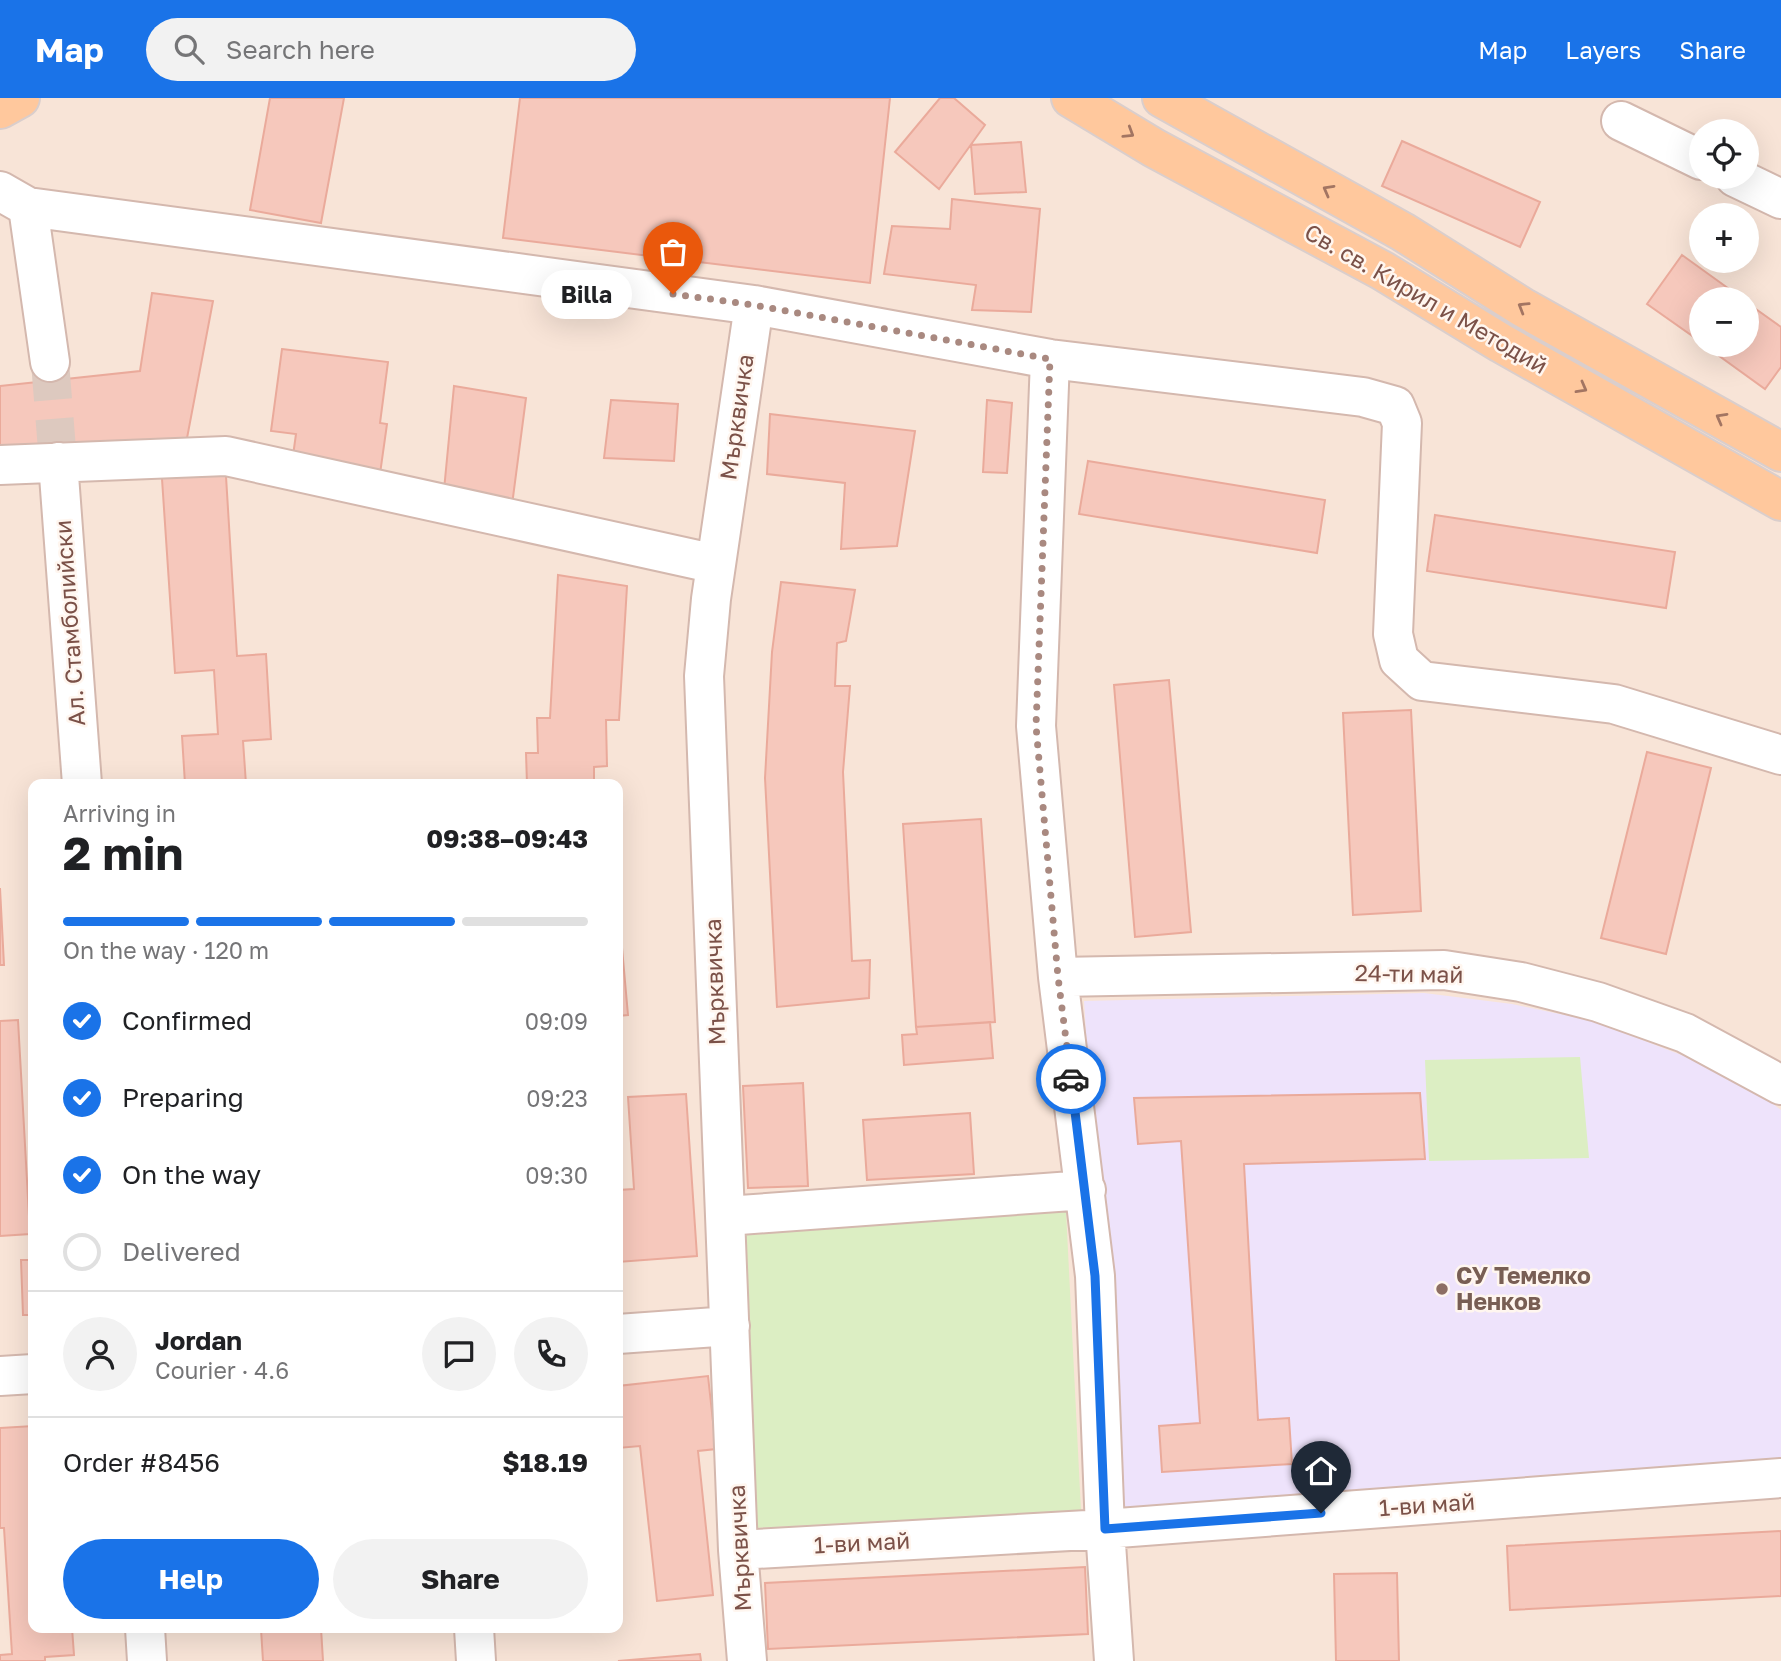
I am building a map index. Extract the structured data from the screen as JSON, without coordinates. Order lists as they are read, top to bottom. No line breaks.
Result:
{"streets":{"main road":["Св. св. Кирил и Методий"],"street":["Мърквичка","Ал. Стамболийски","24-ти май","1-ви май"]},"crossings":[["Мърквичка","1-ви май"]],"places":["Billa","СУ Темелко Ненков"],"page":{"header":"Map","search":"Search here","nav":["Map","Layers","Share"],"map_buttons":["+","−"],"bubble":"Billa","heading":["2 min","Arriving in","09:38–09:43"],"panel":["Jordan","Courier · 4.6","Order #8456","$18.19"],"bar":"On the way · 120 m","list":[["Confirmed","09:09"],["Preparing","09:23"],["On the way","09:30"],"Delivered"],"buttons":["Help","Share"]}}
